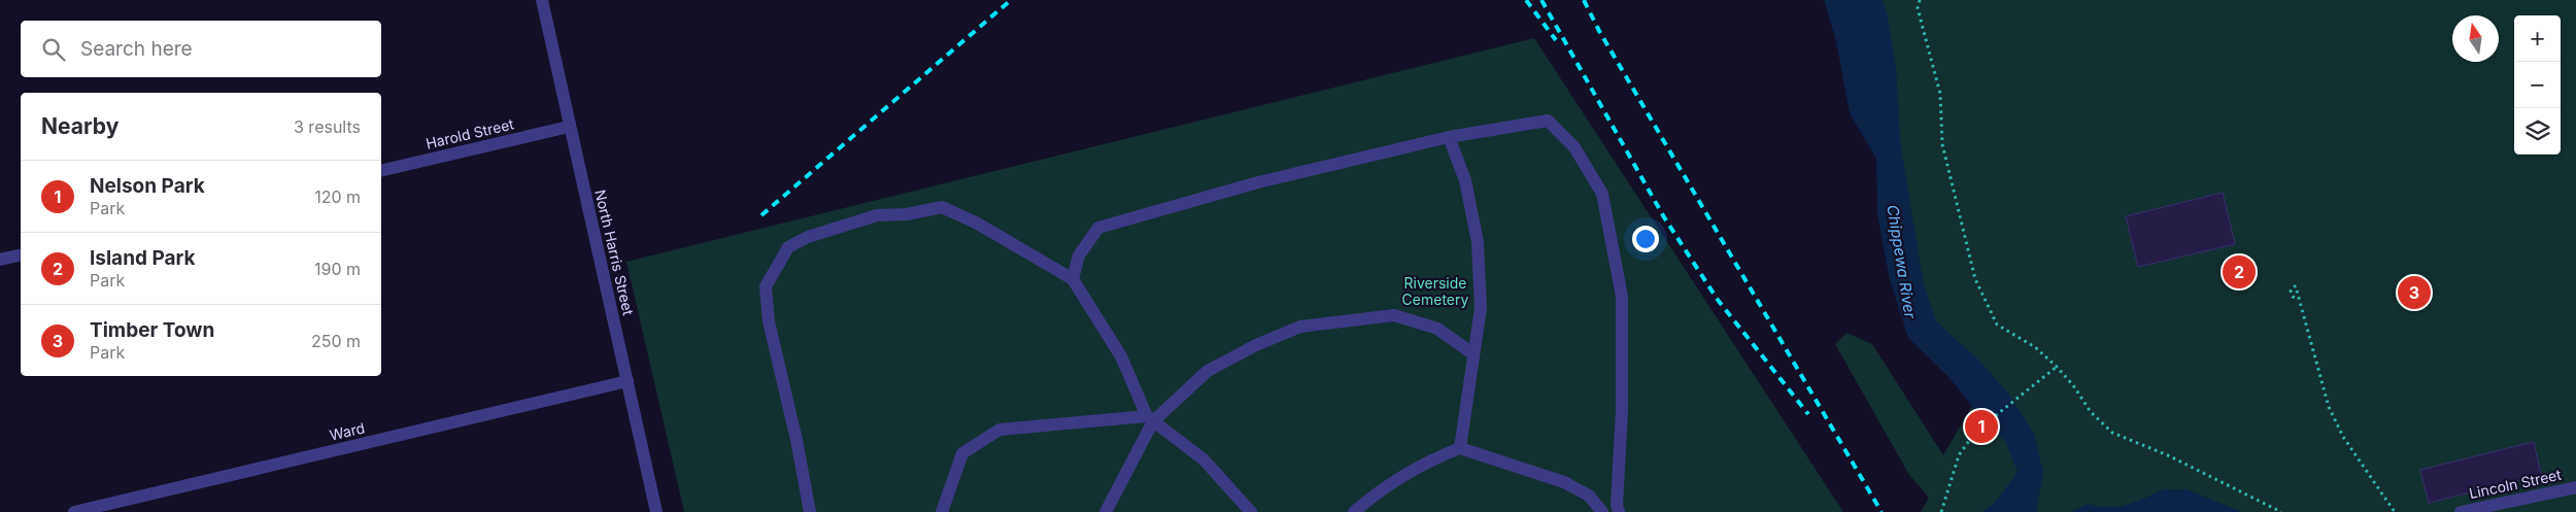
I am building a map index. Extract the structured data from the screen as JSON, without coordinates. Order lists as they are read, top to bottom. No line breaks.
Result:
{"streets":{"street":["Harold Street","North Harris Street","Ward","Lincoln Street"]},"crossings":[["Harold Street","North Harris Street"],["North Harris Street","Ward"]],"water":["Chippewa River"],"parks":["Riverside Cemetery"],"north":"top","page":{"map_buttons":["+","−"],"search":"Search here","heading":["Nearby","3 results"],"list":[{"mark":"1","name":"Nelson Park","note":"Park","value":"120 m"},{"mark":"2","name":"Island Park","note":"Park","value":"190 m"},{"mark":"3","name":"Timber Town","note":"Park","value":"250 m"}],"pins":["2","3","1"]}}
